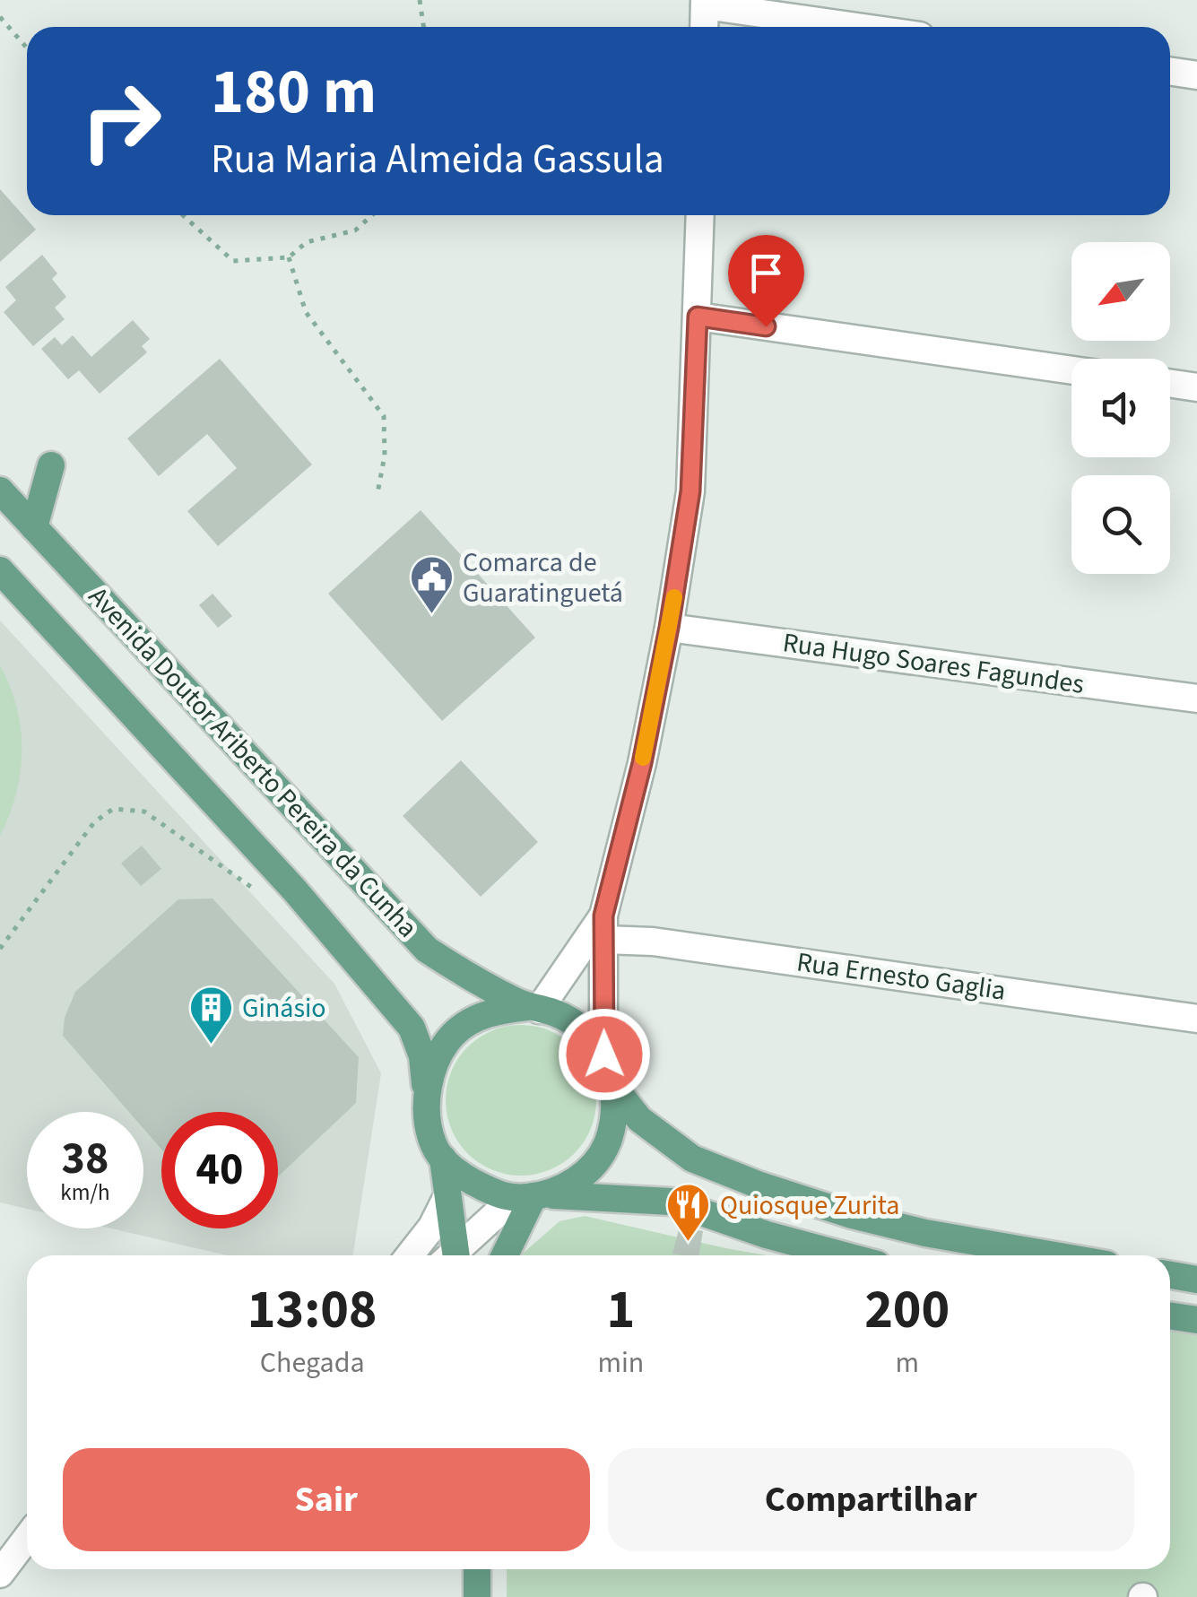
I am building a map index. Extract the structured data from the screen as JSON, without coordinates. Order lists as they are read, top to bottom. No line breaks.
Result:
{"streets":{"main road":["Avenida Doutor Ariberto Pereira da Cunha"],"street":["Rua Hugo Soares Fagundes","Rua Ernesto Gaglia"]},"places":{"public building":["Comarca de Guaratinguetá"],"building":["Ginásio"],"restaurant":["Quiosque Zurita"]},"north":"bottom left","page":{"turn":["180 m","Rua Maria Almeida Gassula"],"speed":"38 km/h","limit":"40","eta":["13:08","Chegada","1","min","200","m"],"buttons":["Sair","Compartilhar"]}}
